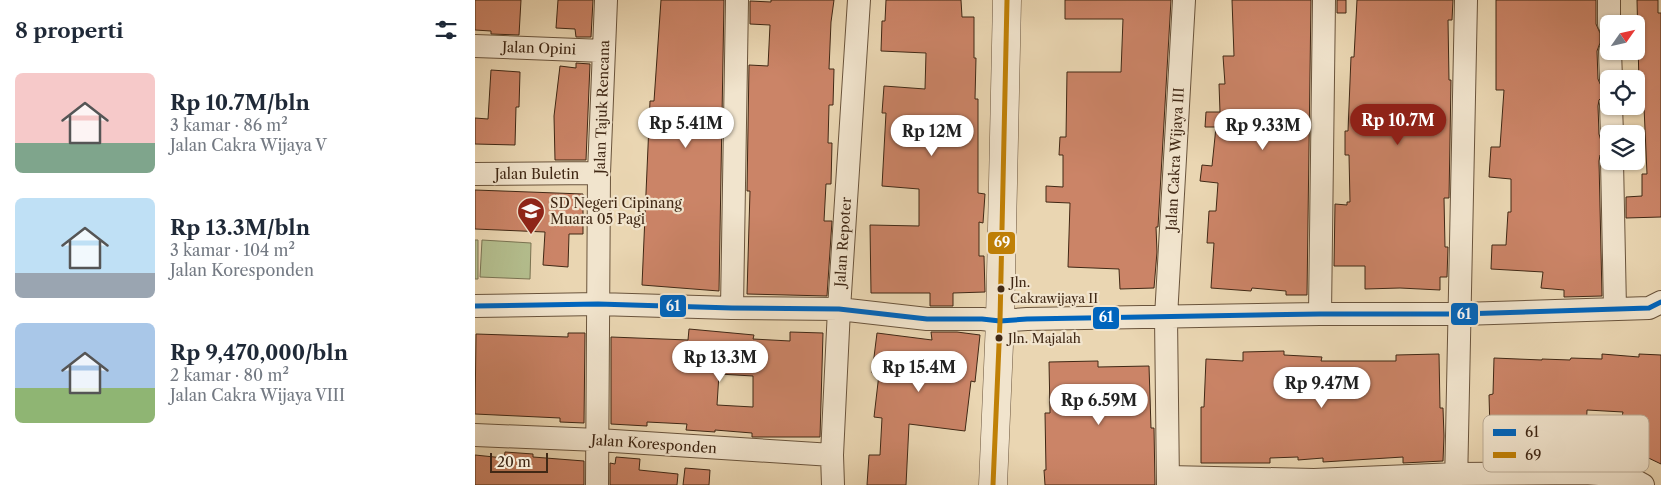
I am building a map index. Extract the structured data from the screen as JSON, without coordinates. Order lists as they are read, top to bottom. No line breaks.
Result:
{"streets":{"street":["Jalan Opini","Jalan Tajuk Rencana","Jalan Cakra Wijaya III","Jalan Buletin","Jalan Repoter","Jalan Koresponden"]},"crossings":[["Jalan Opini","Jalan Tajuk Rencana"],["Jalan Tajuk Rencana","Jalan Buletin"],["Jalan Tajuk Rencana","Jalan Koresponden"],["Jalan Repoter","Jalan Koresponden"]],"places":{"school or university":["SD Negeri Cipinang Muara 05 Pagi"],"other":["Jln. Cakrawijaya II","Jln. Majalah"]},"lines":["transit line 69","transit line 61"],"legend":["61","69"],"scale_bar":"20 m","north":"top right","page":{"heading":"8 properti","list":[{"name":"Rp 10.7M/bln","note":"3 kamar · 86 m² · Jalan Cakra Wijaya V"},{"name":"Rp 13.3M/bln","note":"3 kamar · 104 m² · Jalan Koresponden"},{"name":"Rp 9,470,000/bln","note":"2 kamar · 80 m² · Jalan Cakra Wijaya VIII"}],"price":["Rp 10.7M","Rp 5.41M","Rp 9.33M","Rp 12M","Rp 13.3M","Rp 15.4M","Rp 9.47M","Rp 6.59M"],"scale":"20 m"}}
